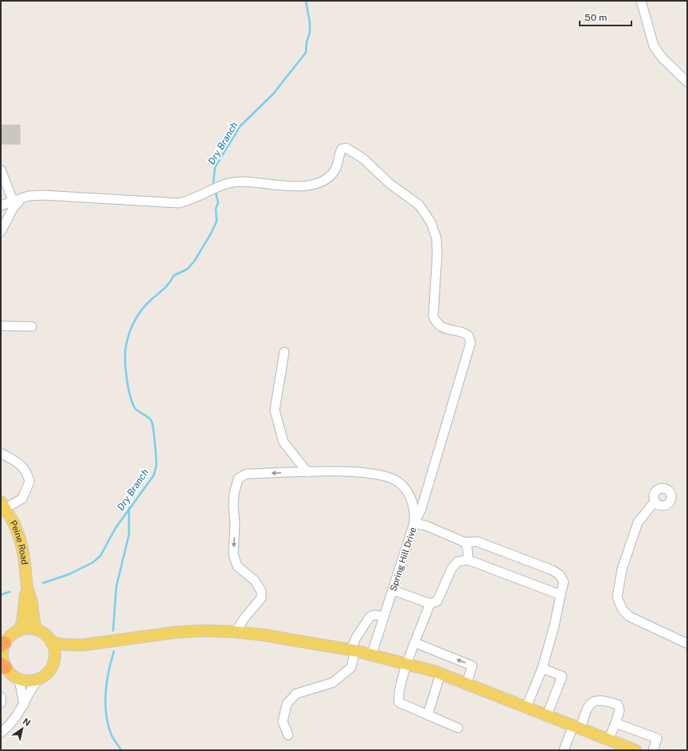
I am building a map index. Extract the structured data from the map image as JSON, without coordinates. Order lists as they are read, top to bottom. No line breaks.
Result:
{"streets":{"main road":["Peine Road"],"street":["Spring Hill Drive"]},"water":["Dry Branch"],"scale_bar":"50 m","north":"top right"}
